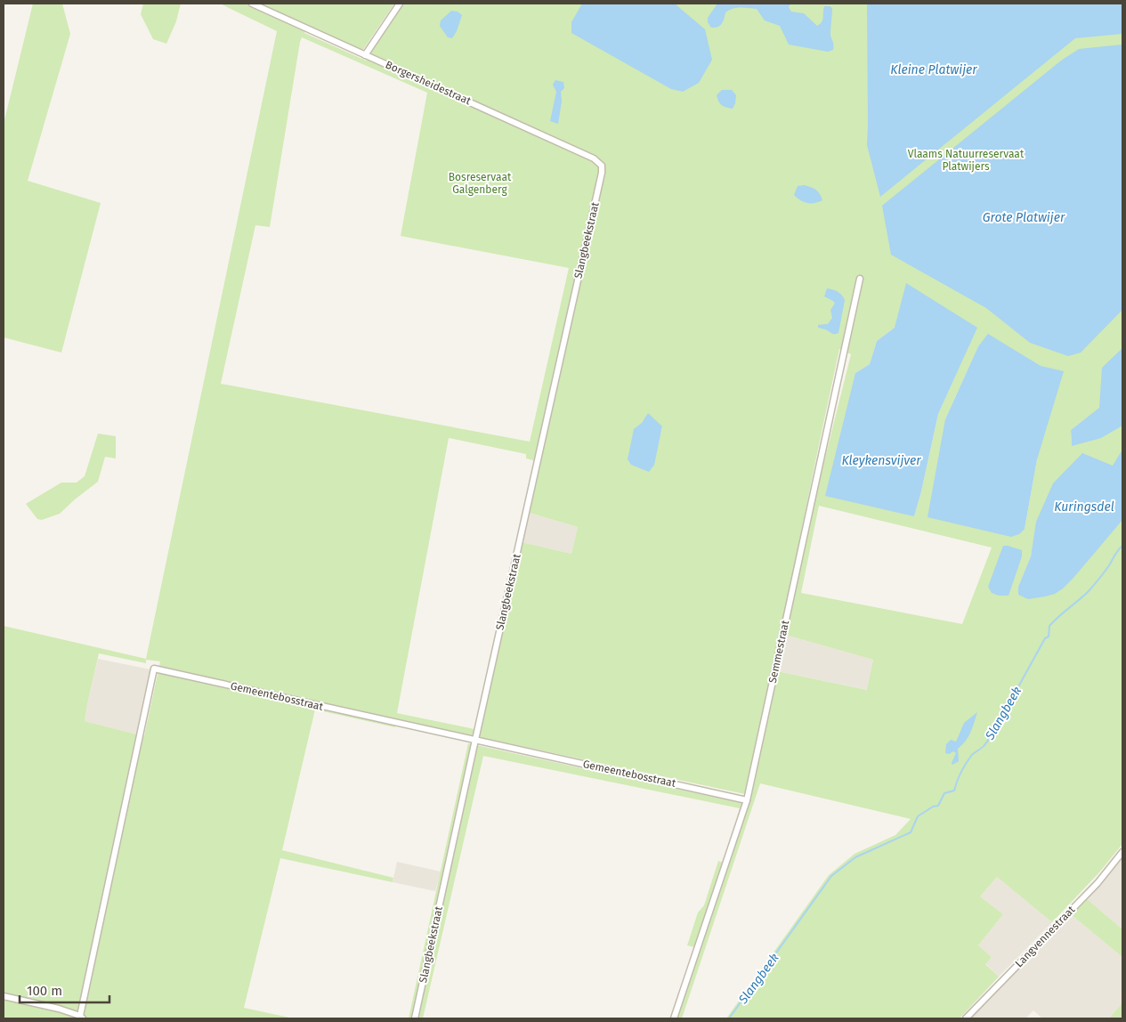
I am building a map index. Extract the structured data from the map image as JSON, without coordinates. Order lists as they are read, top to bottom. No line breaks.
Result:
{"streets":{"street":["Borgersheidestraat","Slangbeekstraat","Semmestraat","Gemeentebosstraat","Langvennestraat"]},"crossings":[["Borgersheidestraat","Slangbeekstraat"],["Slangbeekstraat","Gemeentebosstraat"],["Semmestraat","Gemeentebosstraat"]],"water":["Kleine Platwijer","Grote Platwijer","Kleykensvijver","Kuringsdel","Slangbeek"],"parks":["Vlaams Natuurreservaat Platwijers","Bosreservaat Galgenberg"],"scale_bar":"100 m"}
